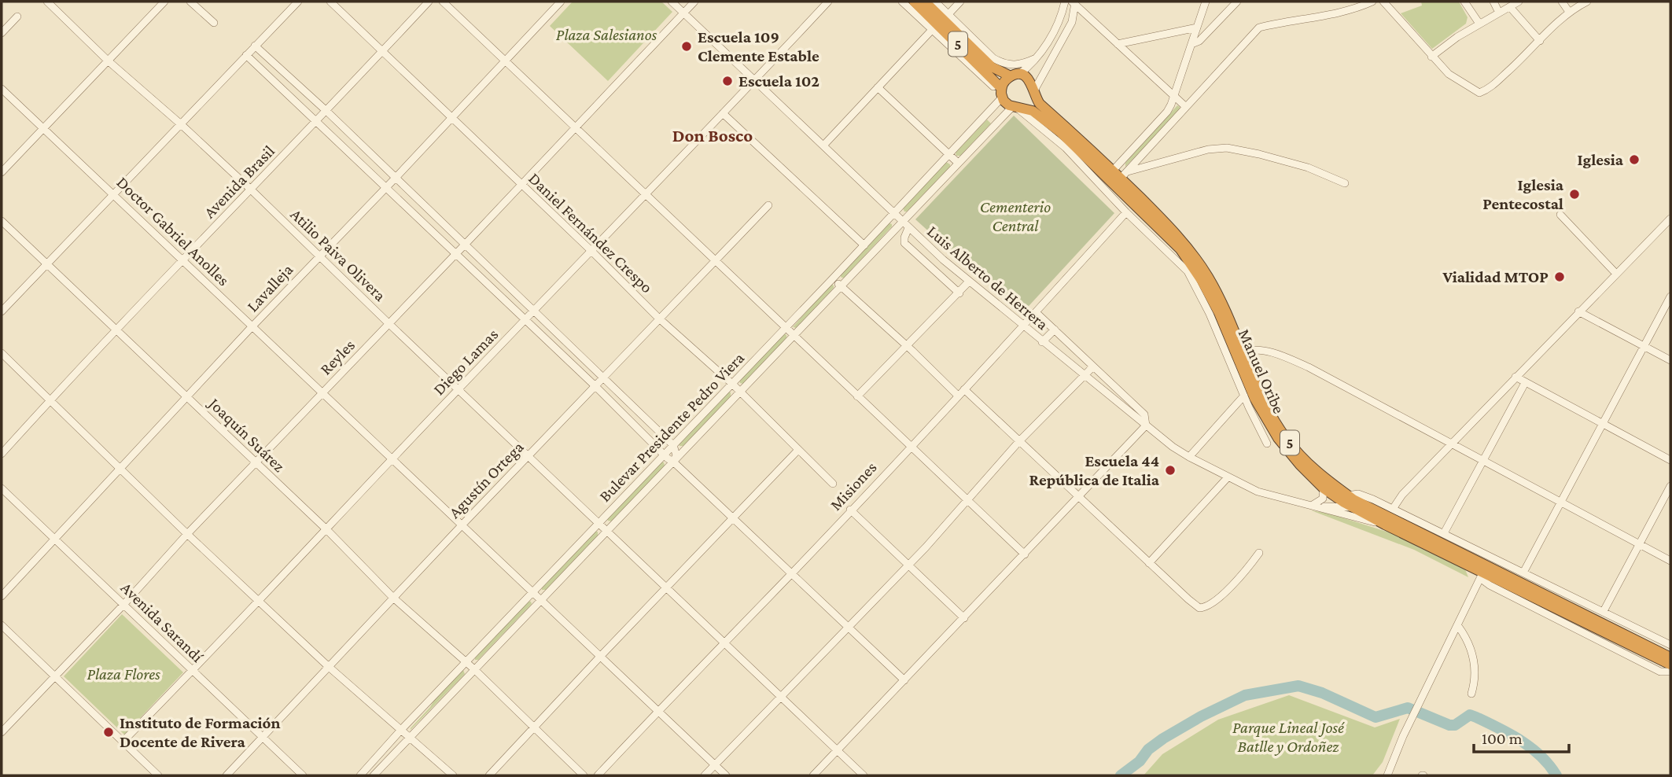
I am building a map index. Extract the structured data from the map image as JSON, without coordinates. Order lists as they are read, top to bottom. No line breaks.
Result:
{"streets":{"highway":["5","Manuel Oribe"],"street":["Avenida Brasil","Doctor Gabriel Anolles","Daniel Fernández Crespo","Atilio Paiva Olivera","Luis Alberto de Herrera","Lavalleja","Reyles","Diego Lamas","Bulevar Presidente Pedro Viera","Joaquín Suárez","Agustín Ortega","Misiones","Avenida Sarandí"]},"crossings":[["Avenida Brasil","Doctor Gabriel Anolles"],["Avenida Brasil","Daniel Fernández Crespo"],["Avenida Brasil","Atilio Paiva Olivera"],["Avenida Brasil","Joaquín Suárez"],["Doctor Gabriel Anolles","Lavalleja"],["Doctor Gabriel Anolles","Reyles"],["Doctor Gabriel Anolles","Diego Lamas"],["Doctor Gabriel Anolles","Bulevar Presidente Pedro Viera"],["Doctor Gabriel Anolles","Agustín Ortega"],["Doctor Gabriel Anolles","Misiones"],["Daniel Fernández Crespo","Lavalleja"],["Daniel Fernández Crespo","Reyles"],["Daniel Fernández Crespo","Diego Lamas"],["Daniel Fernández Crespo","Bulevar Presidente Pedro Viera"],["Daniel Fernández Crespo","Agustín Ortega"],["Atilio Paiva Olivera","Lavalleja"],["Atilio Paiva Olivera","Reyles"],["Atilio Paiva Olivera","Diego Lamas"],["Atilio Paiva Olivera","Bulevar Presidente Pedro Viera"],["Atilio Paiva Olivera","Agustín Ortega"],["Atilio Paiva Olivera","Misiones"],["Luis Alberto de Herrera","Reyles"],["Luis Alberto de Herrera","Diego Lamas"],["Luis Alberto de Herrera","Manuel Oribe"],["Luis Alberto de Herrera","Bulevar Presidente Pedro Viera"],["Luis Alberto de Herrera","Misiones"],["Lavalleja","Joaquín Suárez"],["Lavalleja","Avenida Sarandí"],["Reyles","Joaquín Suárez"],["Reyles","Avenida Sarandí"],["Diego Lamas","Joaquín Suárez"],["Diego Lamas","Avenida Sarandí"],["Manuel Oribe","Bulevar Presidente Pedro Viera"],["Manuel Oribe","Misiones"],["Bulevar Presidente Pedro Viera","Joaquín Suárez"],["Joaquín Suárez","Agustín Ortega"],["Agustín Ortega","Avenida Sarandí"]],"districts":["Don Bosco"],"parks":["Plaza Salesianos","Cementerio Central","Plaza Flores","Parque Lineal José Batlle y Ordoñez"],"places":["Escuela 109 Clemente Estable","Escuela 102","Iglesia","Iglesia Pentecostal","Vialidad MTOP","Escuela 44 República de Italia","Instituto de Formación Docente de Rivera"],"scale_bar":"100 m"}
